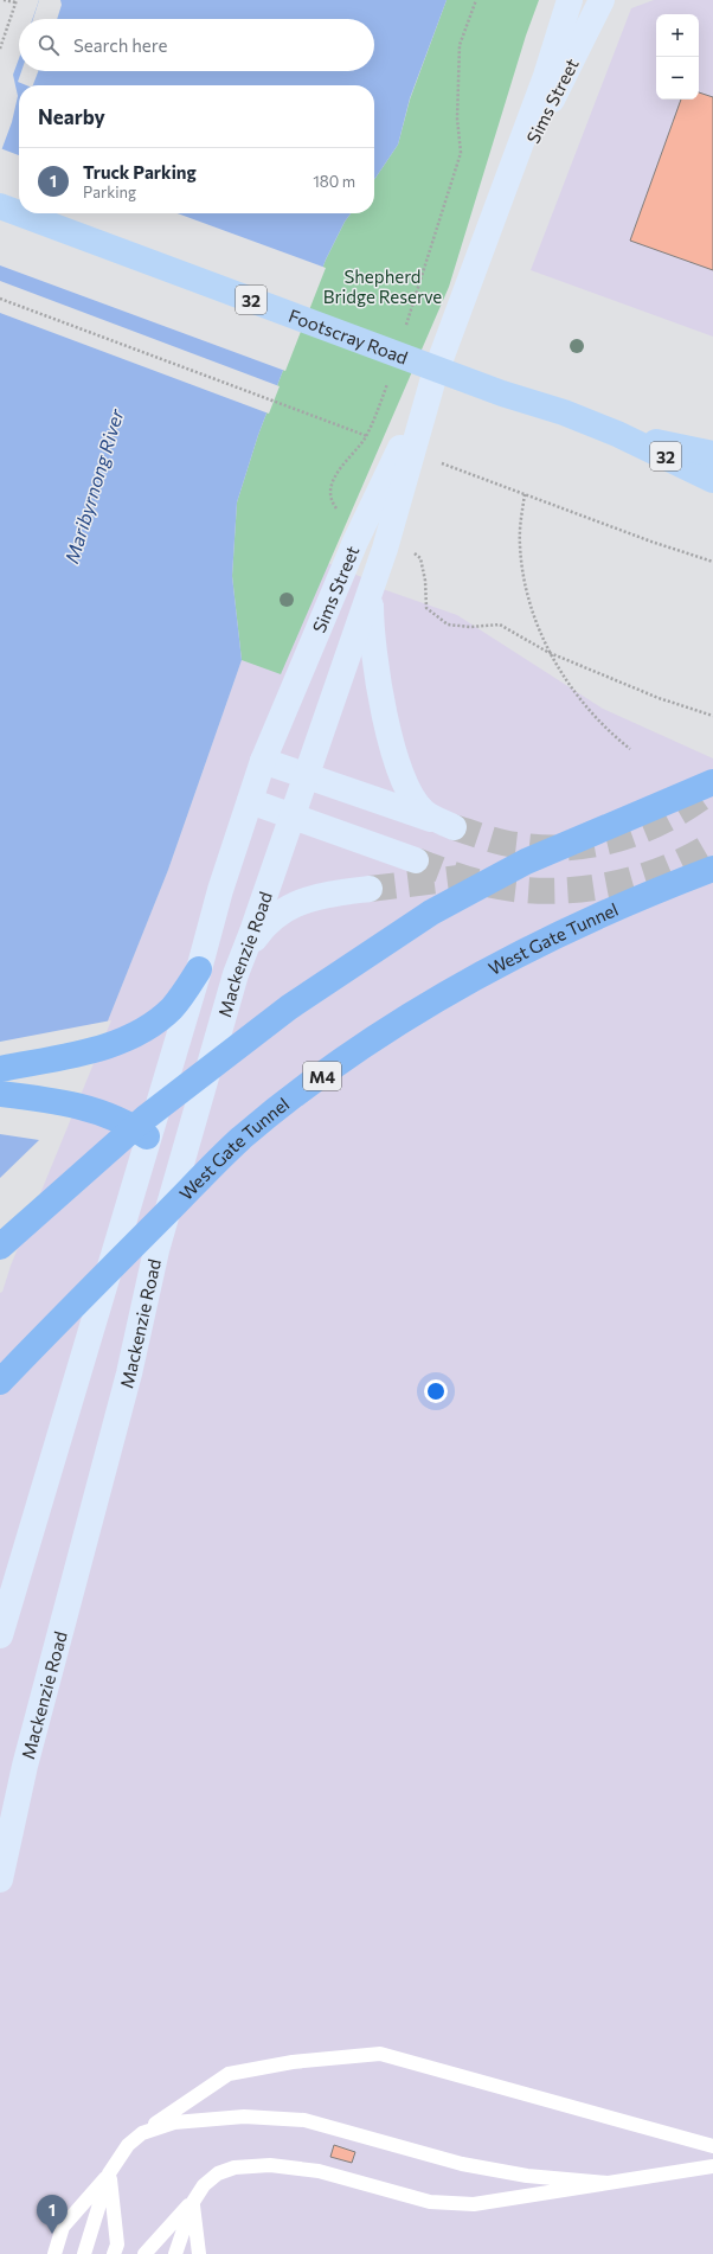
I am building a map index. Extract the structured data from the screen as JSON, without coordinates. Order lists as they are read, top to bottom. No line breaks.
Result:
{"streets":{"highway":["West Gate Tunnel","M4"],"main road":["32","Footscray Road"],"street":["Sims Street","Mackenzie Road"]},"crossings":[["Sims Street","Mackenzie Road"]],"water":["Maribyrnong River"],"parks":["Shepherd Bridge Reserve"],"page":{"map_buttons":["+","−"],"search":"Search here","heading":"Nearby","list":[{"mark":"1","name":"Truck Parking","note":"Parking","value":"180 m"}],"pins":"1"}}
